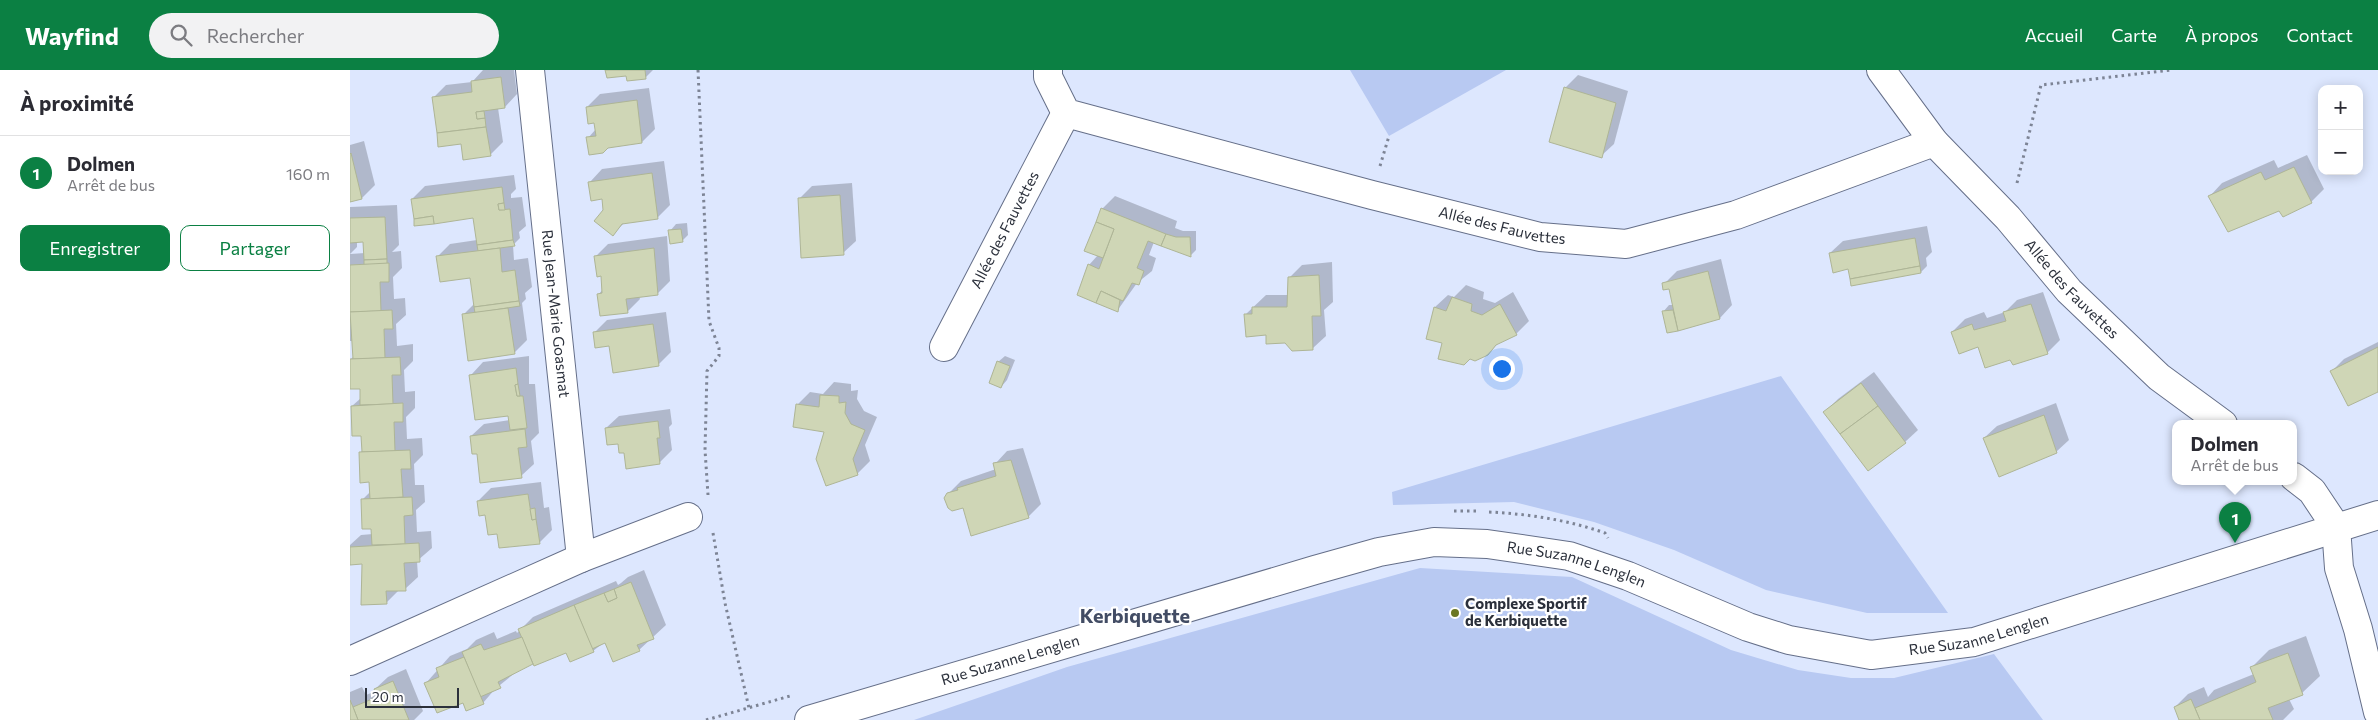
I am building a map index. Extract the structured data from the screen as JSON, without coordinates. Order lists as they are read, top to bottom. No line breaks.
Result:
{"streets":{"street":["Allée des Fauvettes","Rue Jean-Marie Goasmat","Rue Suzanne Lenglen"]},"districts":["Kerbiquette"],"places":["Complexe Sportif de Kerbiquette"],"scale_bar":"20 m","page":{"header":"Wayfind","search":"Rechercher","nav":["Accueil","Carte","À propos","Contact"],"heading":"À proximité","map_buttons":["+","−"],"list":[{"mark":"1","name":"Dolmen","note":"Arrêt de bus","value":"160 m"}],"buttons":["Enregistrer","Partager"],"popup":["Dolmen","Arrêt de bus"],"pins":"1","scale":"20 m"}}
